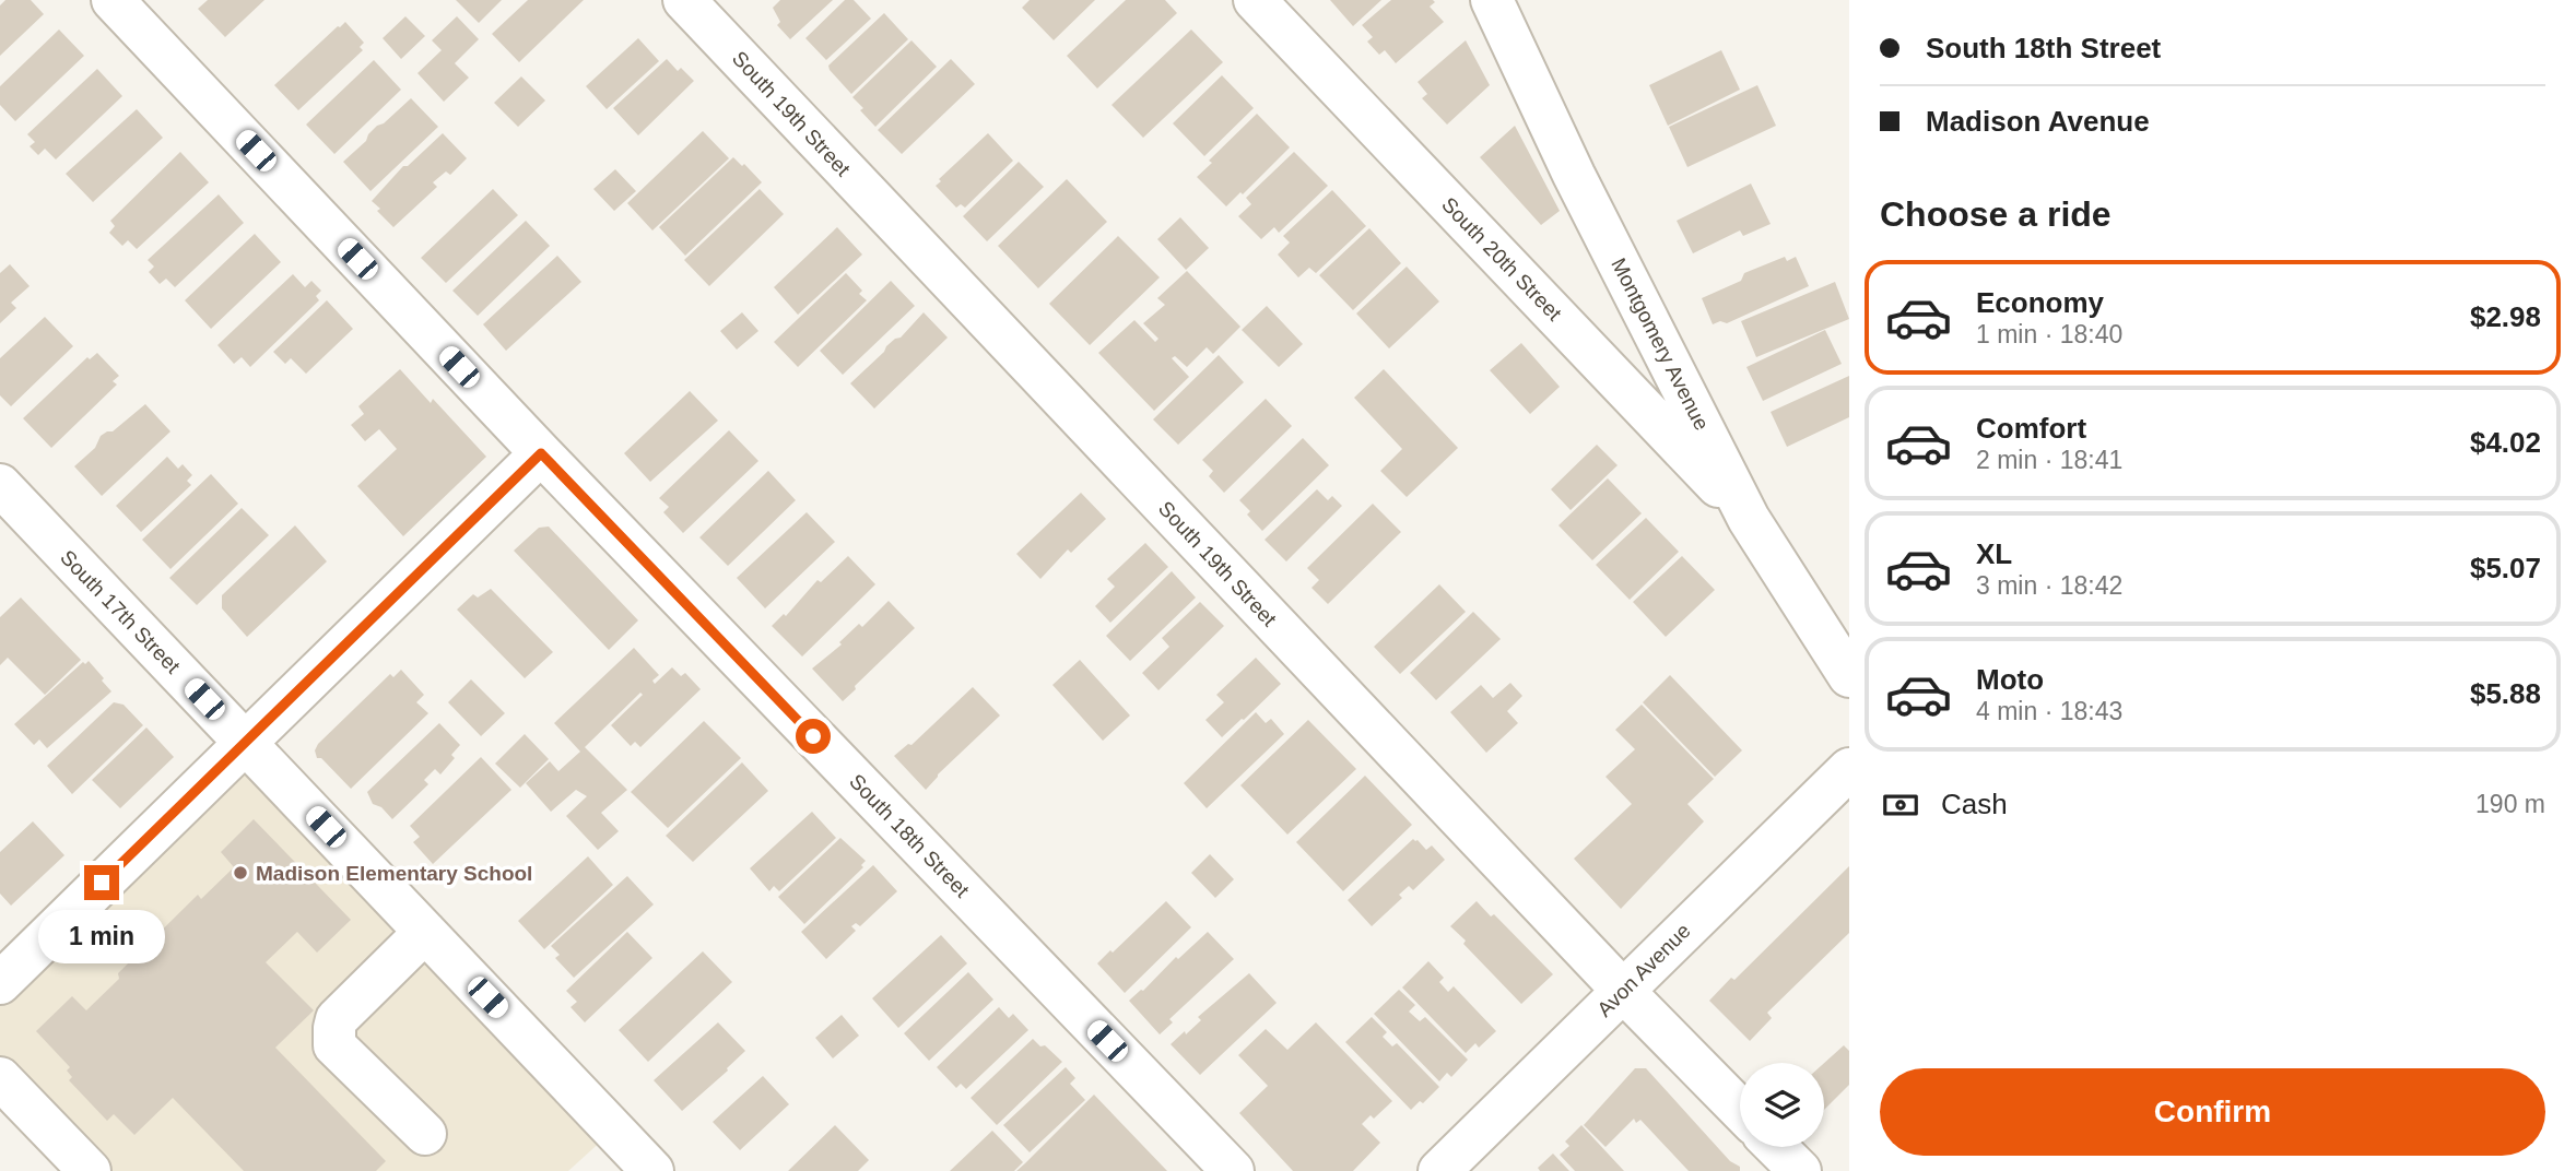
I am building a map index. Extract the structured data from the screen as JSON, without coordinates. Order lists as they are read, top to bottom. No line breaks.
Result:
{"streets":{"street":["South 19th Street","South 20th Street","Montgomery Avenue","South 17th Street","South 18th Street","Avon Avenue"]},"crossings":[["South 19th Street","Avon Avenue"],["South 20th Street","Montgomery Avenue"]],"places":["Madison Elementary School"],"page":{"banner":["South 18th Street","Madison Avenue"],"heading":"Choose a ride","list":[{"name":"Economy","note":"1 min · 18:40","value":"$2.98"},{"name":"Comfort","note":"2 min · 18:41","value":"$4.02"},{"name":"XL","note":"3 min · 18:42","value":"$5.07"},{"name":"Moto","note":"4 min · 18:43","value":"$5.88"}],"pay":["Cash","190 m"],"bubble":"1 min","buttons":"Confirm"}}
